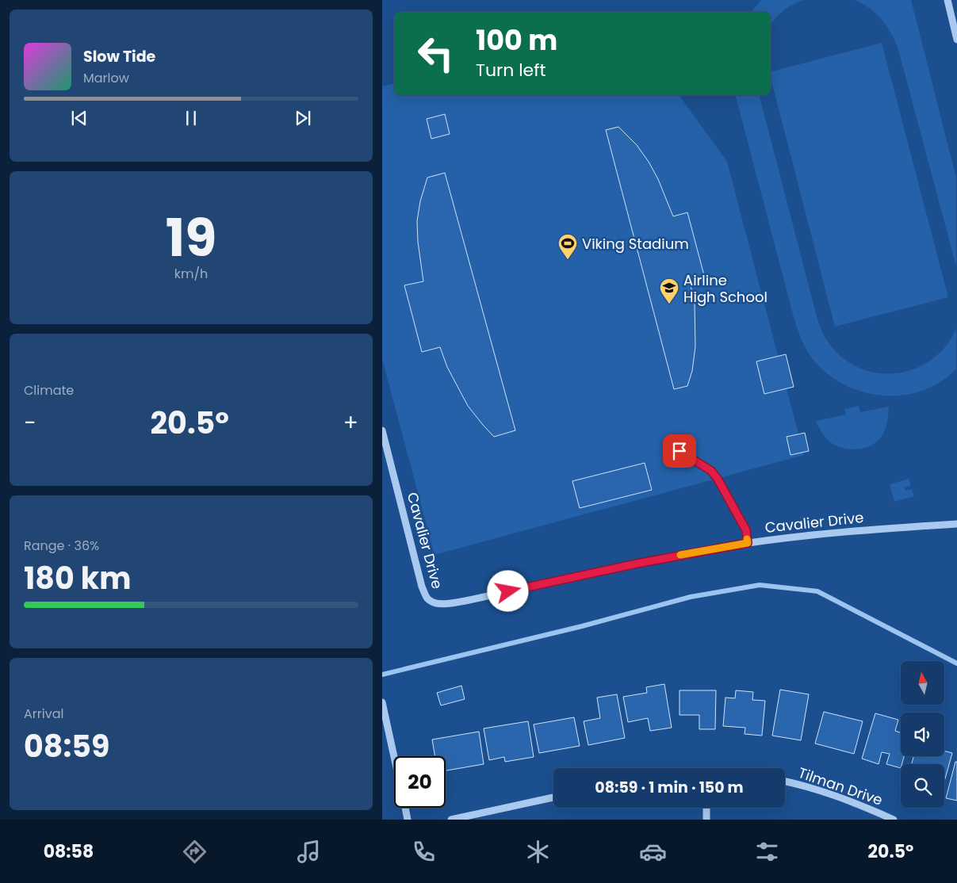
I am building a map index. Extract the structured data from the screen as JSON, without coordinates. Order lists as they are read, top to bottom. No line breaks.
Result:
{"streets":{"street":["Cavalier Drive","Tilman Drive"]},"places":{"sports":["Viking Stadium"],"school or university":["Airline High School"]},"north":"top","page":{"turn":["100 m","Turn left"],"song":["Slow Tide","Marlow"],"tile":[["19","km/h"],"Climate",["Range · 36%","180 km"],["Arrival","08:59"]],"heat":["−","20.5°","+"],"limit":"20","trip":"08:59 · 1 min · 150 m","tabs":["08:58","20.5°"]}}
